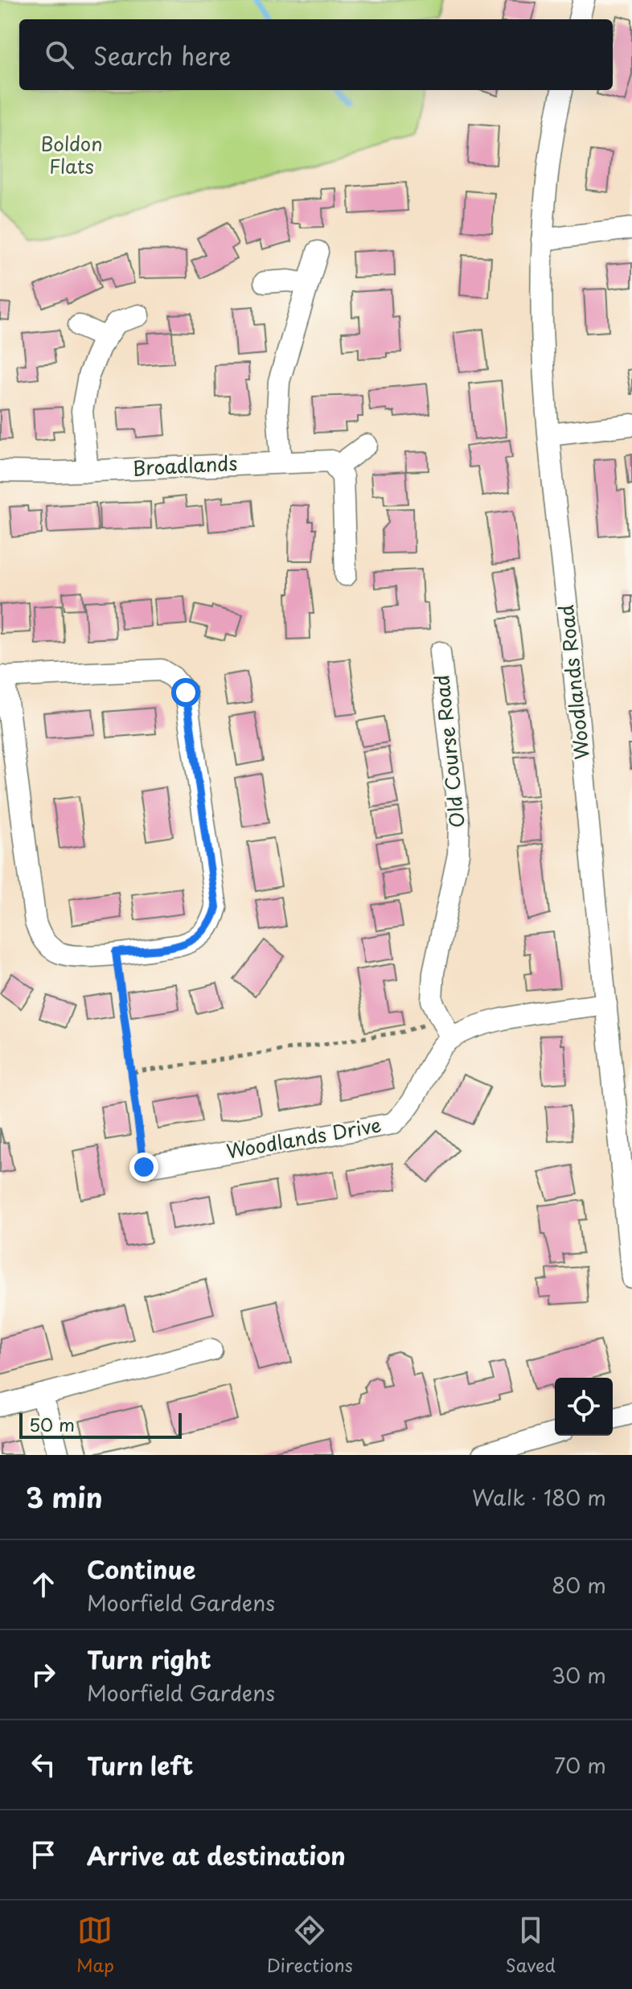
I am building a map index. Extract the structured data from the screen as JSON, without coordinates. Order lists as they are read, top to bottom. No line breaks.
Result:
{"streets":{"street":["Broadlands","Woodlands Road","Old Course Road","Woodlands Drive"]},"crossings":[["Old Course Road","Woodlands Drive"]],"parks":["Boldon Flats"],"scale_bar":"50 m","page":{"search":"Search here","scale":"50 m","heading":["3 min","Walk · 180 m"],"list":[["Continue","Moorfield Gardens","80 m"],["Turn right","Moorfield Gardens","30 m"],["Turn left","70 m"],"Arrive at destination"],"nav":["Map","Directions","Saved"]}}
